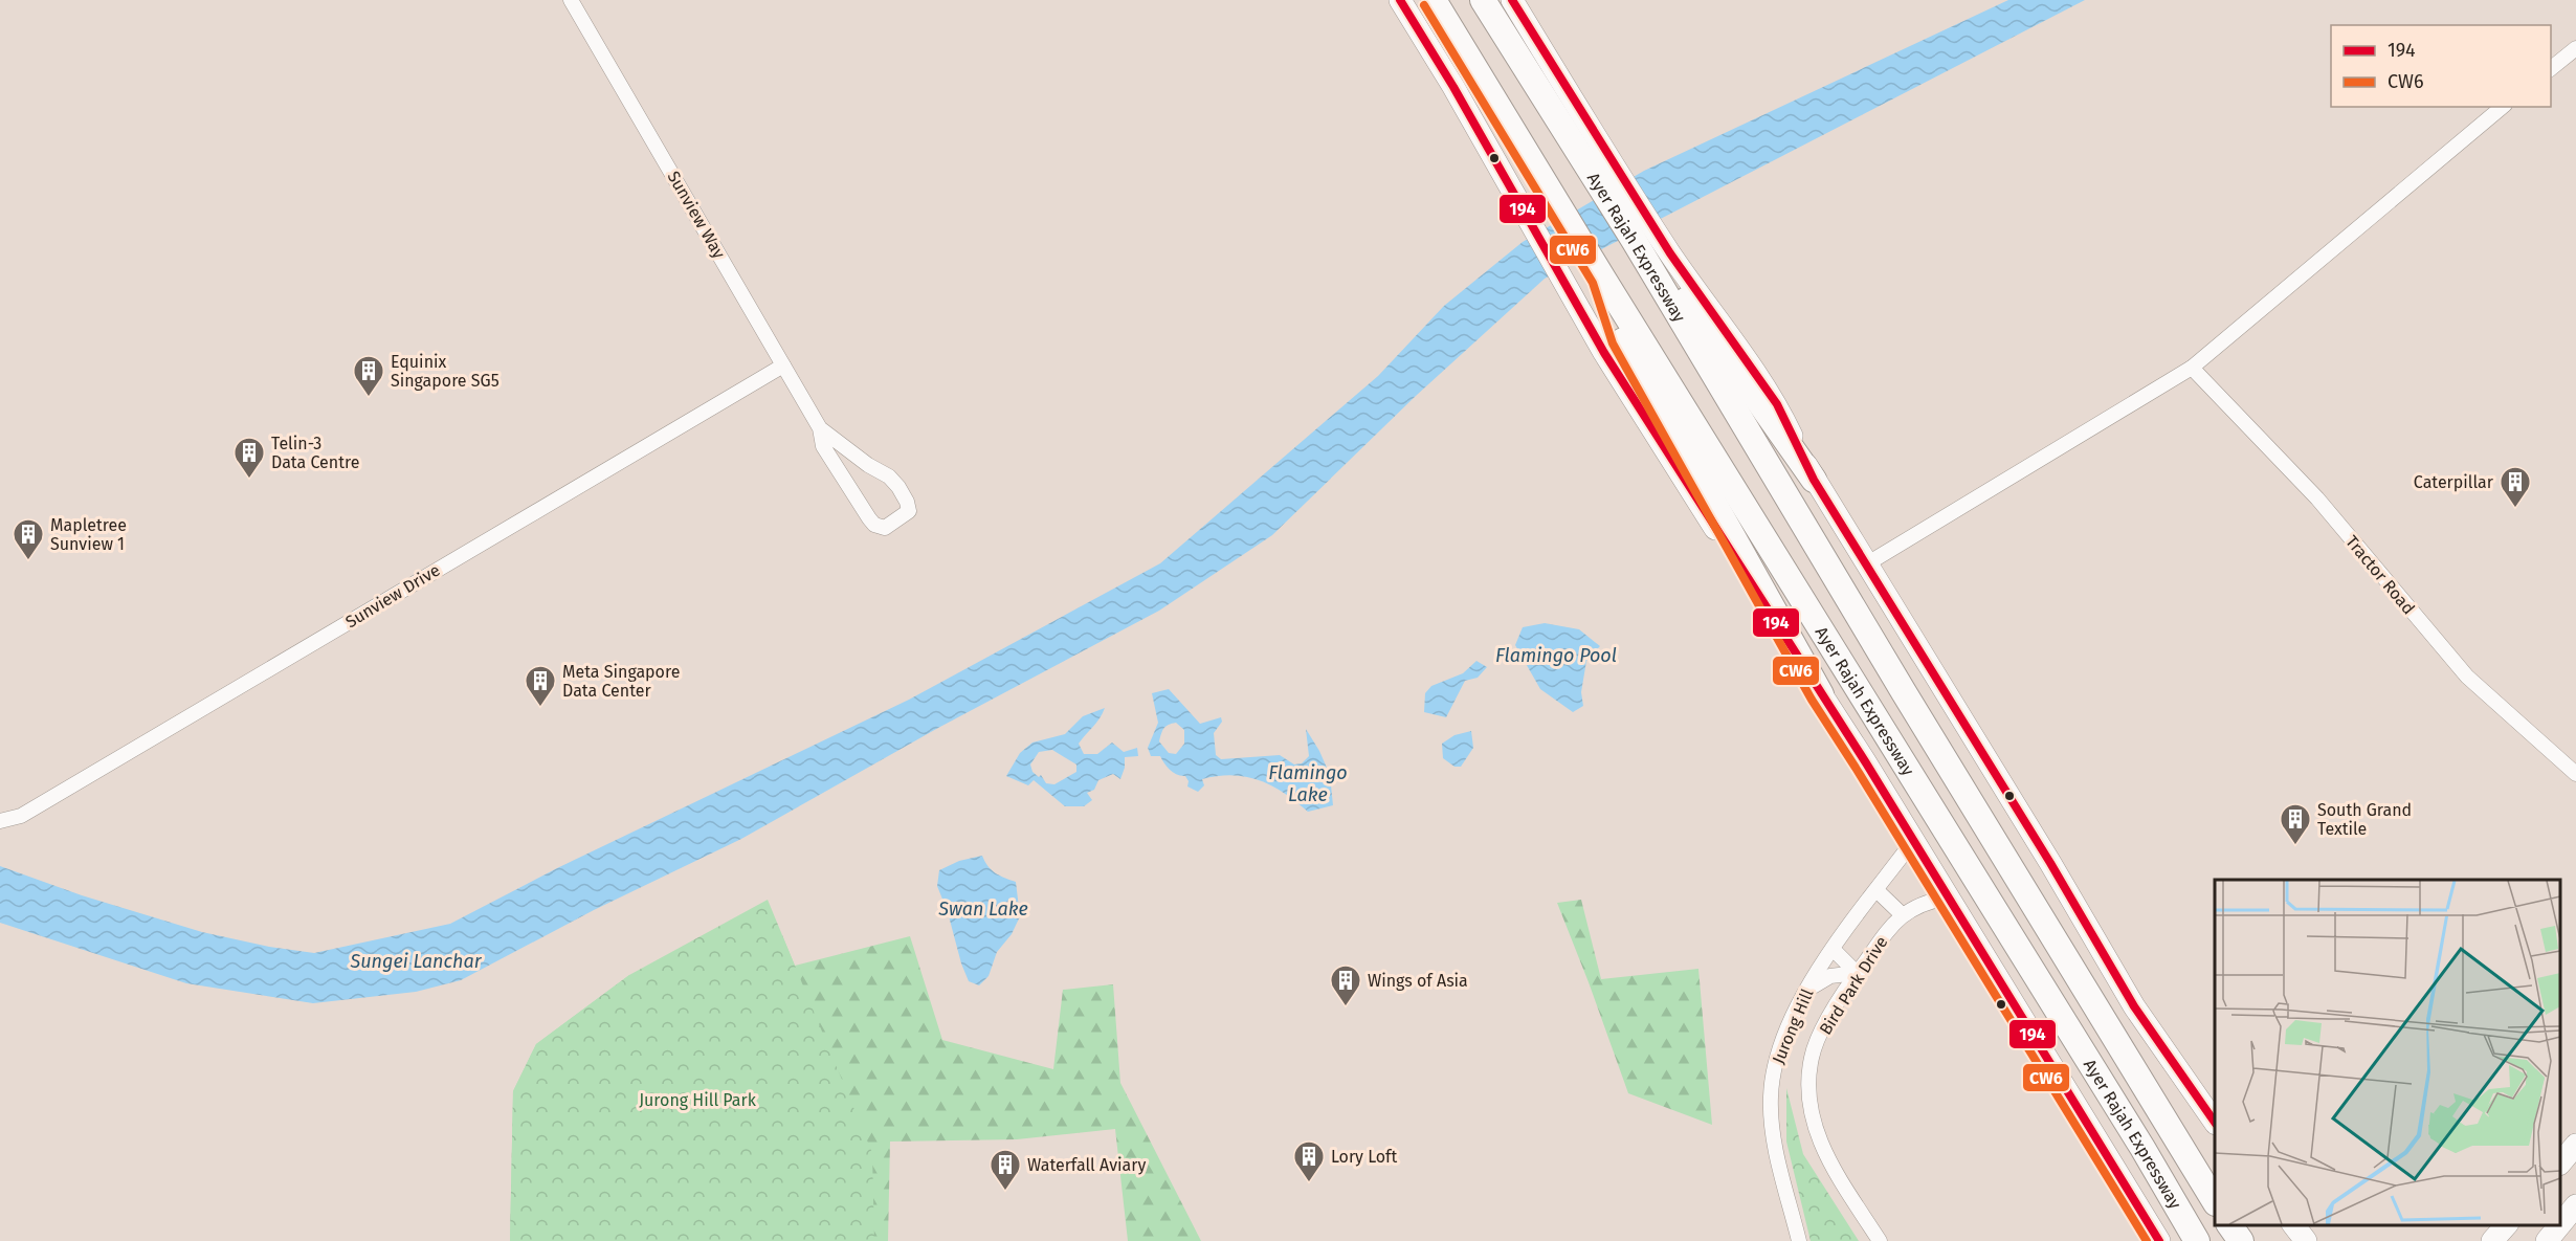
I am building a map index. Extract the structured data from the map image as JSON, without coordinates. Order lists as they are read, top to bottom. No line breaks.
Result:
{"streets":{"highway":["Ayer Rajah Expressway"],"street":["Sunview Way","Tractor Road","Sunview Drive","Bird Park Drive","Jurong Hill"]},"crossings":[["Sunview Way","Sunview Drive"]],"water":["Flamingo Pool","Flamingo Lake","Swan Lake","Sungei Lanchar"],"parks":["Jurong Hill Park"],"places":{"building":["Equinix Singapore SG5","Telin-3 Data Centre","Caterpillar","Mapletree Sunview 1","Meta Singapore Data Center","South Grand Textile","Wings of Asia","Lory Loft","Waterfall Aviary"]},"lines":["transit line 194","transit line CW6"],"legend":["194","CW6"]}
